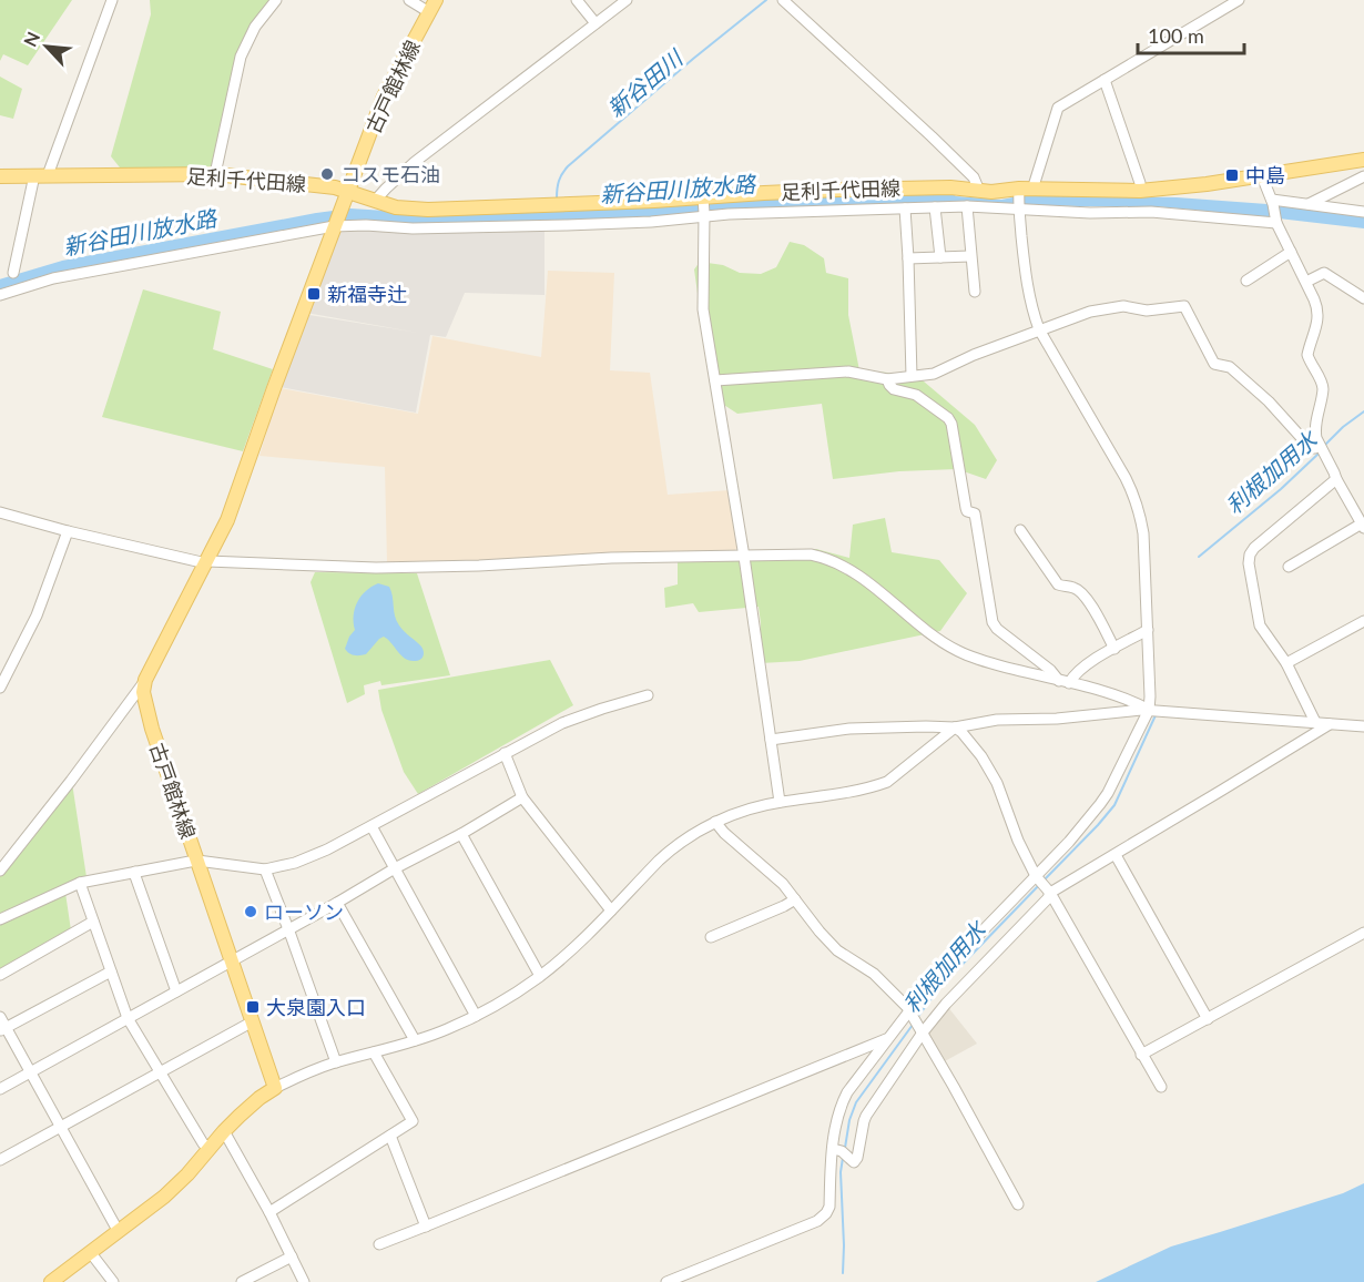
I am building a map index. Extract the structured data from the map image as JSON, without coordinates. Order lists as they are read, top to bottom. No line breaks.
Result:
{"streets":{"main road":["古戸館林線","足利千代田線"]},"crossings":[["古戸館林線","足利千代田線"]],"water":["新谷田川","新谷田川放水路","利根加用水"],"places":{"other":["コスモ石油","ローソン"],"transit":["中島","新福寺辻","大泉園入口"]},"scale_bar":"100 m","north":"top left"}
